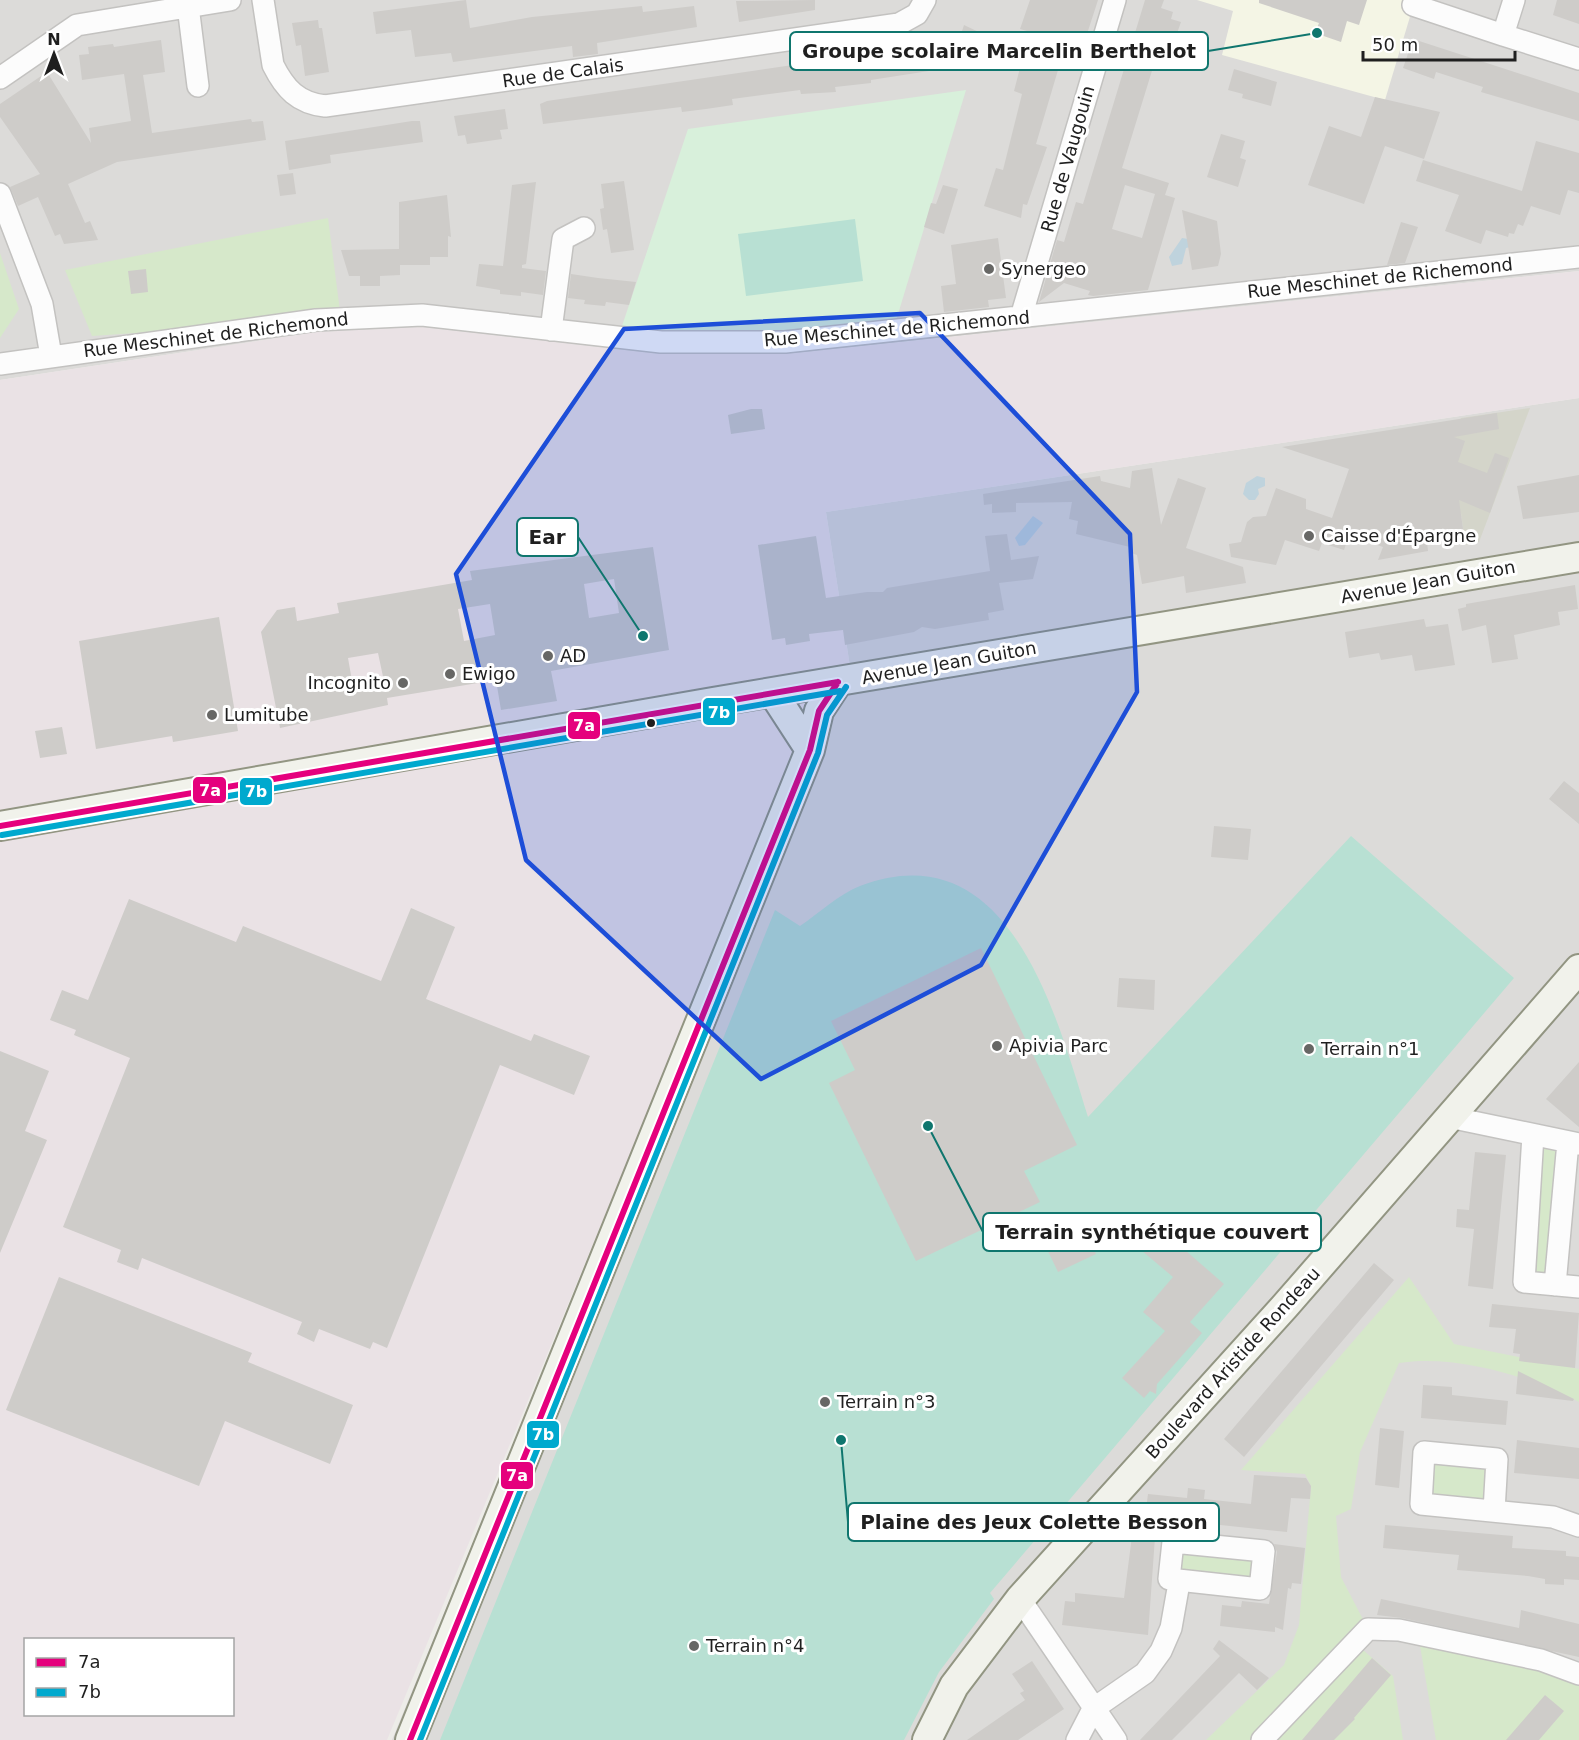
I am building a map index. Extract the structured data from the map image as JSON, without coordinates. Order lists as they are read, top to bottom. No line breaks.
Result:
{"streets":{"street":["Rue de Calais","Rue de Vaugouin","Rue Meschinet de Richemond","Avenue Jean Guiton","Boulevard Aristide Rondeau"]},"crossings":[["Rue de Vaugouin","Rue Meschinet de Richemond"]],"places":["Groupe scolaire Marcelin Berthelot","Synergeo","Caisse d'Épargne","Ear","AD","Ewigo","Incognito","Lumitube","Apivia Parc","Terrain n°1","Terrain synthétique couvert","Terrain n°3","Plaine des Jeux Colette Besson","Terrain n°4"],"lines":["transit line 7a","transit line 7b"],"legend":["7a","7b"],"scale_bar":"50 m","north":"top"}
